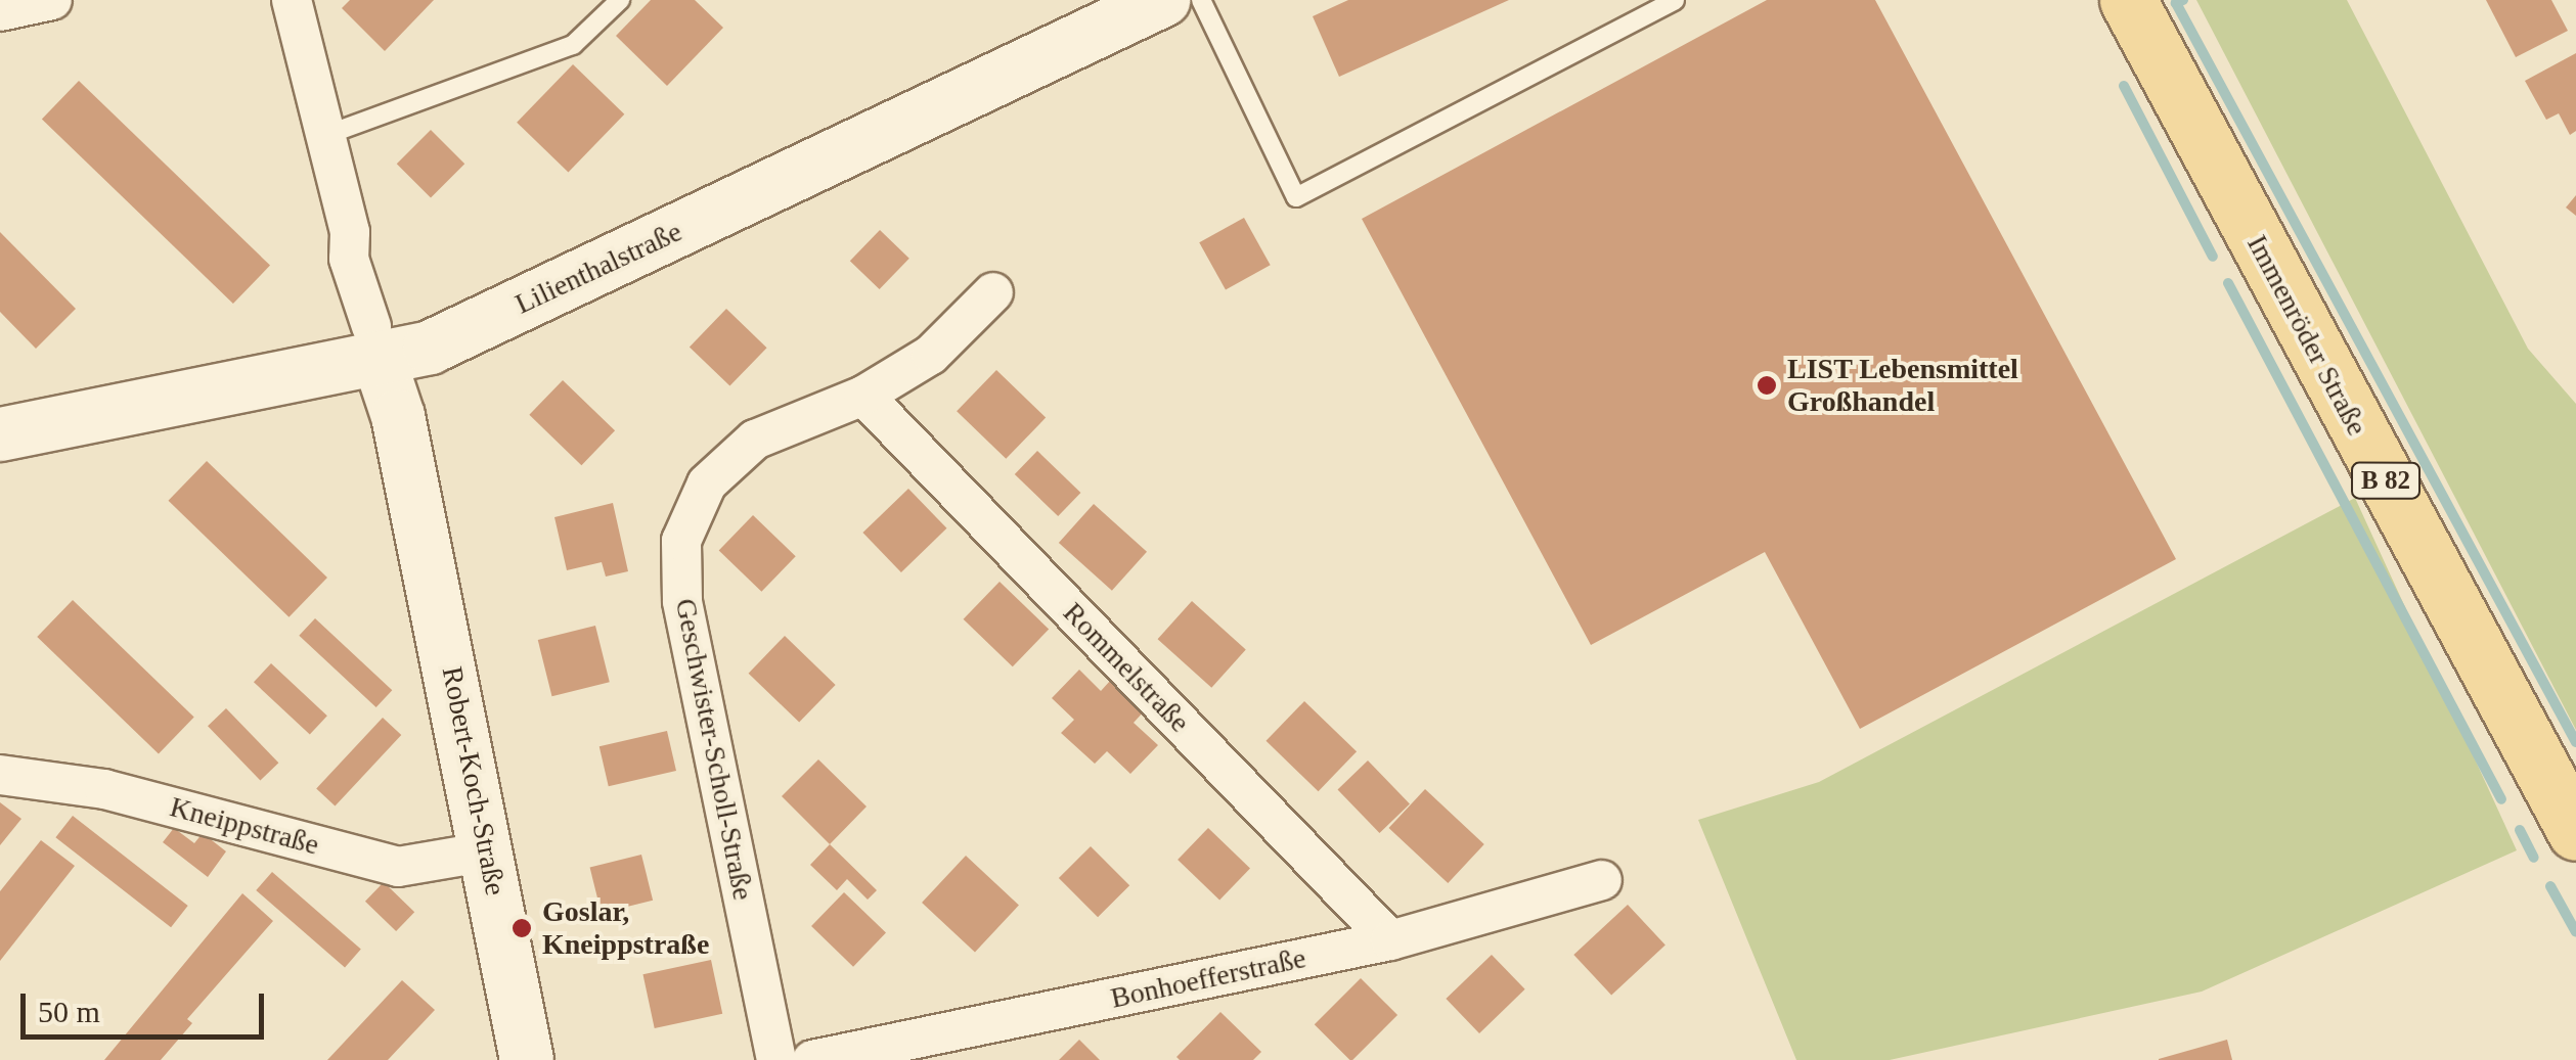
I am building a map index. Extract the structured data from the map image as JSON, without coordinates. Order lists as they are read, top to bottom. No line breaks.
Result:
{"streets":{"main road":["Immenröder Straße","B 82"],"street":["Lilienthalstraße","Rommelstraße","Geschwister-Scholl-Straße","Robert-Koch-Straße","Kneippstraße","Bonhoefferstraße"]},"crossings":[["Lilienthalstraße","Robert-Koch-Straße"],["Rommelstraße","Geschwister-Scholl-Straße"],["Rommelstraße","Bonhoefferstraße"],["Robert-Koch-Straße","Kneippstraße"]],"places":["LIST Lebensmittel Großhandel","Goslar, Kneippstraße"],"scale_bar":"50 m"}
